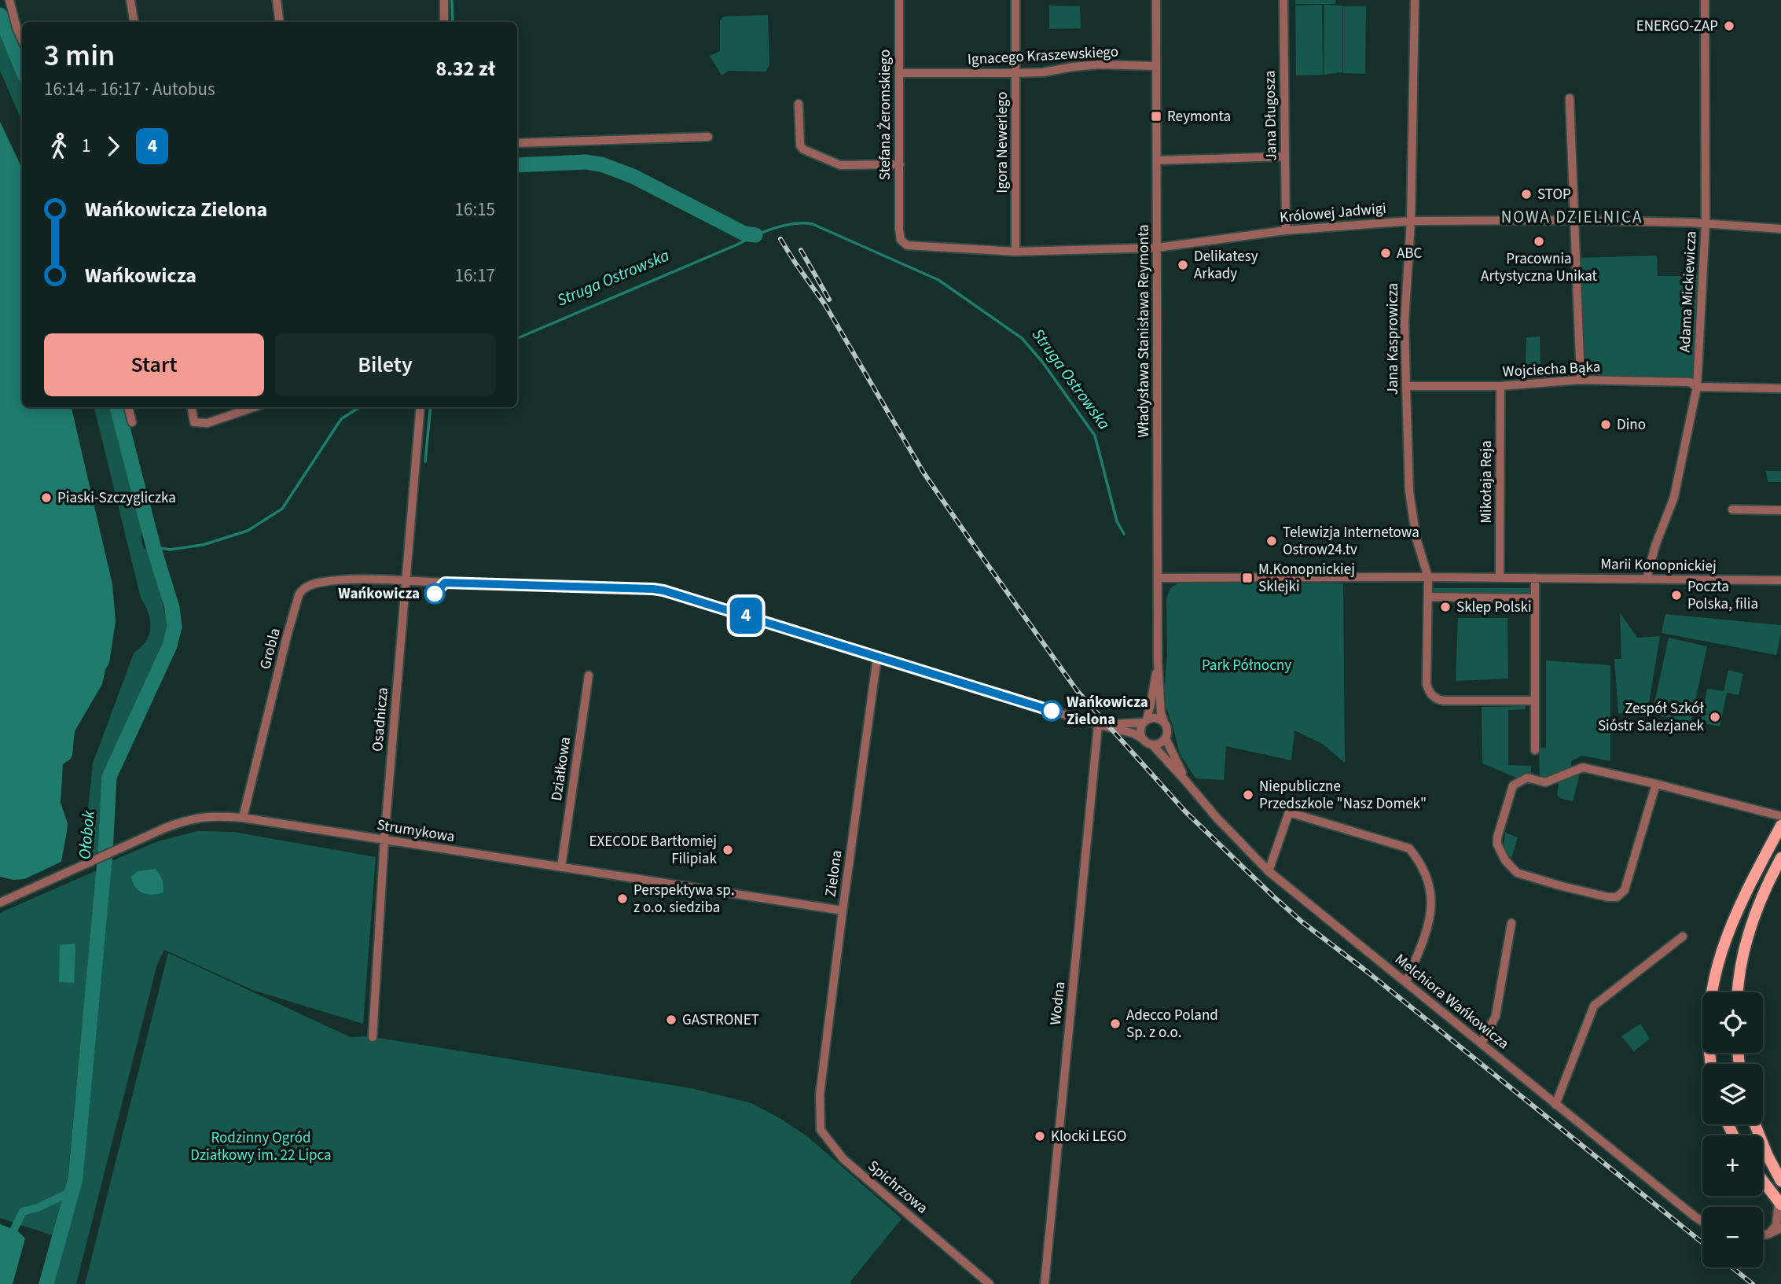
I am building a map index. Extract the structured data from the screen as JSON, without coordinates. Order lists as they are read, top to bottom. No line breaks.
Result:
{"streets":{"street":["Ignacego Kraszewskiego","Stefana Żeromskiego","Jana Długosza","Igora Newerlego","Królowej Jadwigi","Adama Mickiewicza","Władysława Stanisława Reymonta","Jana Kasprowicza","Wojciecha Bąka","Mikołaja Reja","Marii Konopnickiej","Grobla","Osadnicza","Działkowa","Strumykowa","Zielona","Melchiora Wańkowicza","Wodna","Spichrzowa"]},"crossings":[["Ignacego Kraszewskiego","Stefana Żeromskiego"],["Ignacego Kraszewskiego","Igora Newerlego"],["Ignacego Kraszewskiego","Władysława Stanisława Reymonta"],["Stefana Żeromskiego","Królowej Jadwigi"],["Jana Długosza","Królowej Jadwigi"],["Igora Newerlego","Królowej Jadwigi"],["Królowej Jadwigi","Adama Mickiewicza"],["Królowej Jadwigi","Władysława Stanisława Reymonta"],["Królowej Jadwigi","Jana Kasprowicza"],["Adama Mickiewicza","Wojciecha Bąka"],["Adama Mickiewicza","Marii Konopnickiej"],["Władysława Stanisława Reymonta","Marii Konopnickiej"],["Władysława Stanisława Reymonta","Melchiora Wańkowicza"],["Jana Kasprowicza","Wojciecha Bąka"],["Jana Kasprowicza","Marii Konopnickiej"],["Wojciecha Bąka","Mikołaja Reja"],["Mikołaja Reja","Marii Konopnickiej"],["Grobla","Osadnicza"],["Grobla","Strumykowa"],["Osadnicza","Strumykowa"],["Działkowa","Strumykowa"],["Strumykowa","Zielona"],["Zielona","Spichrzowa"]],"districts":["NOWA DZIELNICA"],"water":["Struga Ostrowska","Ołobok"],"parks":["Park Północny","Rodzinny Ogród Działkowy im. 22 Lipca"],"places":{"other":["ENERGO-ZAP","STOP","Pracownia Artystyczna Unikat","ABC","Delikatesy Arkady","Dino","Piaski-Szczygliczka","Telewizja Internetowa Ostrow24.tv","Wańkowicza","Poczta Polska, filia","Sklep Polski","Wańkowicza Zielona","Zespół Szkół Sióstr Salezjanek","Niepubliczne Przedszkole \"Nasz Domek\"","EXECODE Bartłomiej Filipiak","Perspektywa sp. z o.o. siedziba","GASTRONET","Adecco Poland Sp. z o.o.","Klocki LEGO"],"transit":["Reymonta","M.Konopnickiej Sklejki"]},"lines":["bus line 4"],"page":{"on_map":"4","heading":["3 min","16:14 – 16:17 · Autobus","8.32 zł"],"legs":["1","4"],"list":[{"name":"Wańkowicza Zielona","value":"16:15"},{"name":"Wańkowicza","value":"16:17"}],"buttons":["Start","Bilety"],"map_buttons":["+","−"]}}
